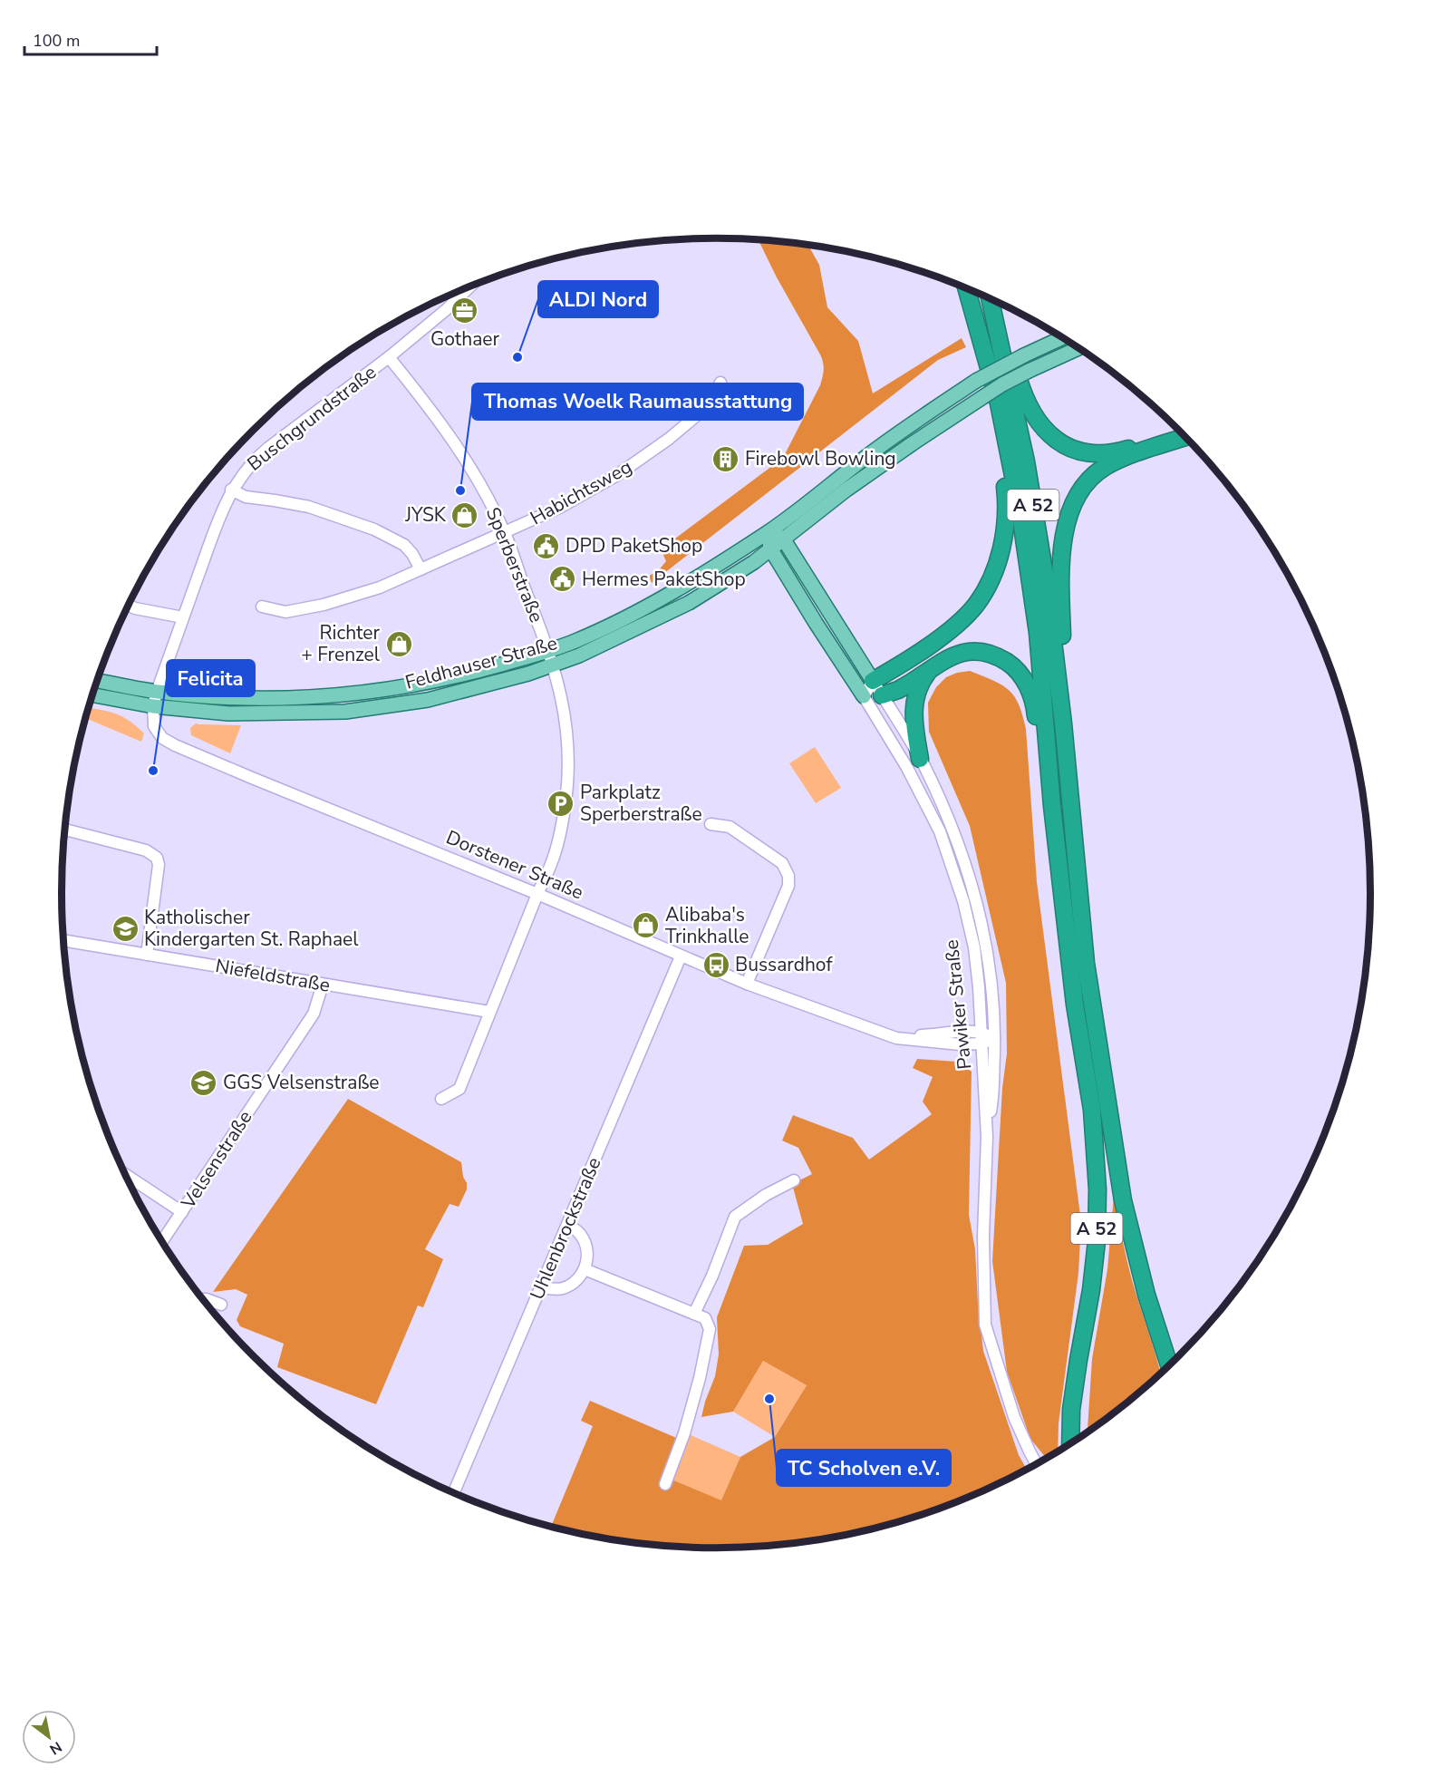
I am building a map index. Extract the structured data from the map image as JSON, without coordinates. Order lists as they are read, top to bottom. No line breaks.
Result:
{"streets":{"highway":["A 52"],"main road":["Feldhauser Straße","Pawiker Straße"],"street":["Buschgrundstraße","Habichtsweg","Sperberstraße","Dorstener Straße","Niefeldstraße","Velsenstraße","Uhlenbrockstraße"]},"crossings":[["Buschgrundstraße","Sperberstraße"],["Buschgrundstraße","Feldhauser Straße"],["Buschgrundstraße","Dorstener Straße"],["Habichtsweg","Sperberstraße"],["Sperberstraße","Feldhauser Straße"],["Sperberstraße","Dorstener Straße"],["Feldhauser Straße","Dorstener Straße"],["Feldhauser Straße","Pawiker Straße"],["Dorstener Straße","Pawiker Straße"],["Dorstener Straße","Uhlenbrockstraße"],["Niefeldstraße","Velsenstraße"]],"places":{"office":["Gothaer"],"other":["ALDI Nord","Thomas Woelk Raumausstattung","Felicita","TC Scholven e.V."],"building":["Firebowl Bowling"],"shop":["JYSK","Richter + Frenzel","Alibaba's Trinkhalle"],"public building":["DPD PaketShop","Hermes PaketShop"],"parking":["Parkplatz Sperberstraße"],"school or university":["Katholischer Kindergarten St. Raphael","GGS Velsenstraße"],"bus stop":["Bussardhof"]},"scale_bar":"100 m","north":"bottom right"}
